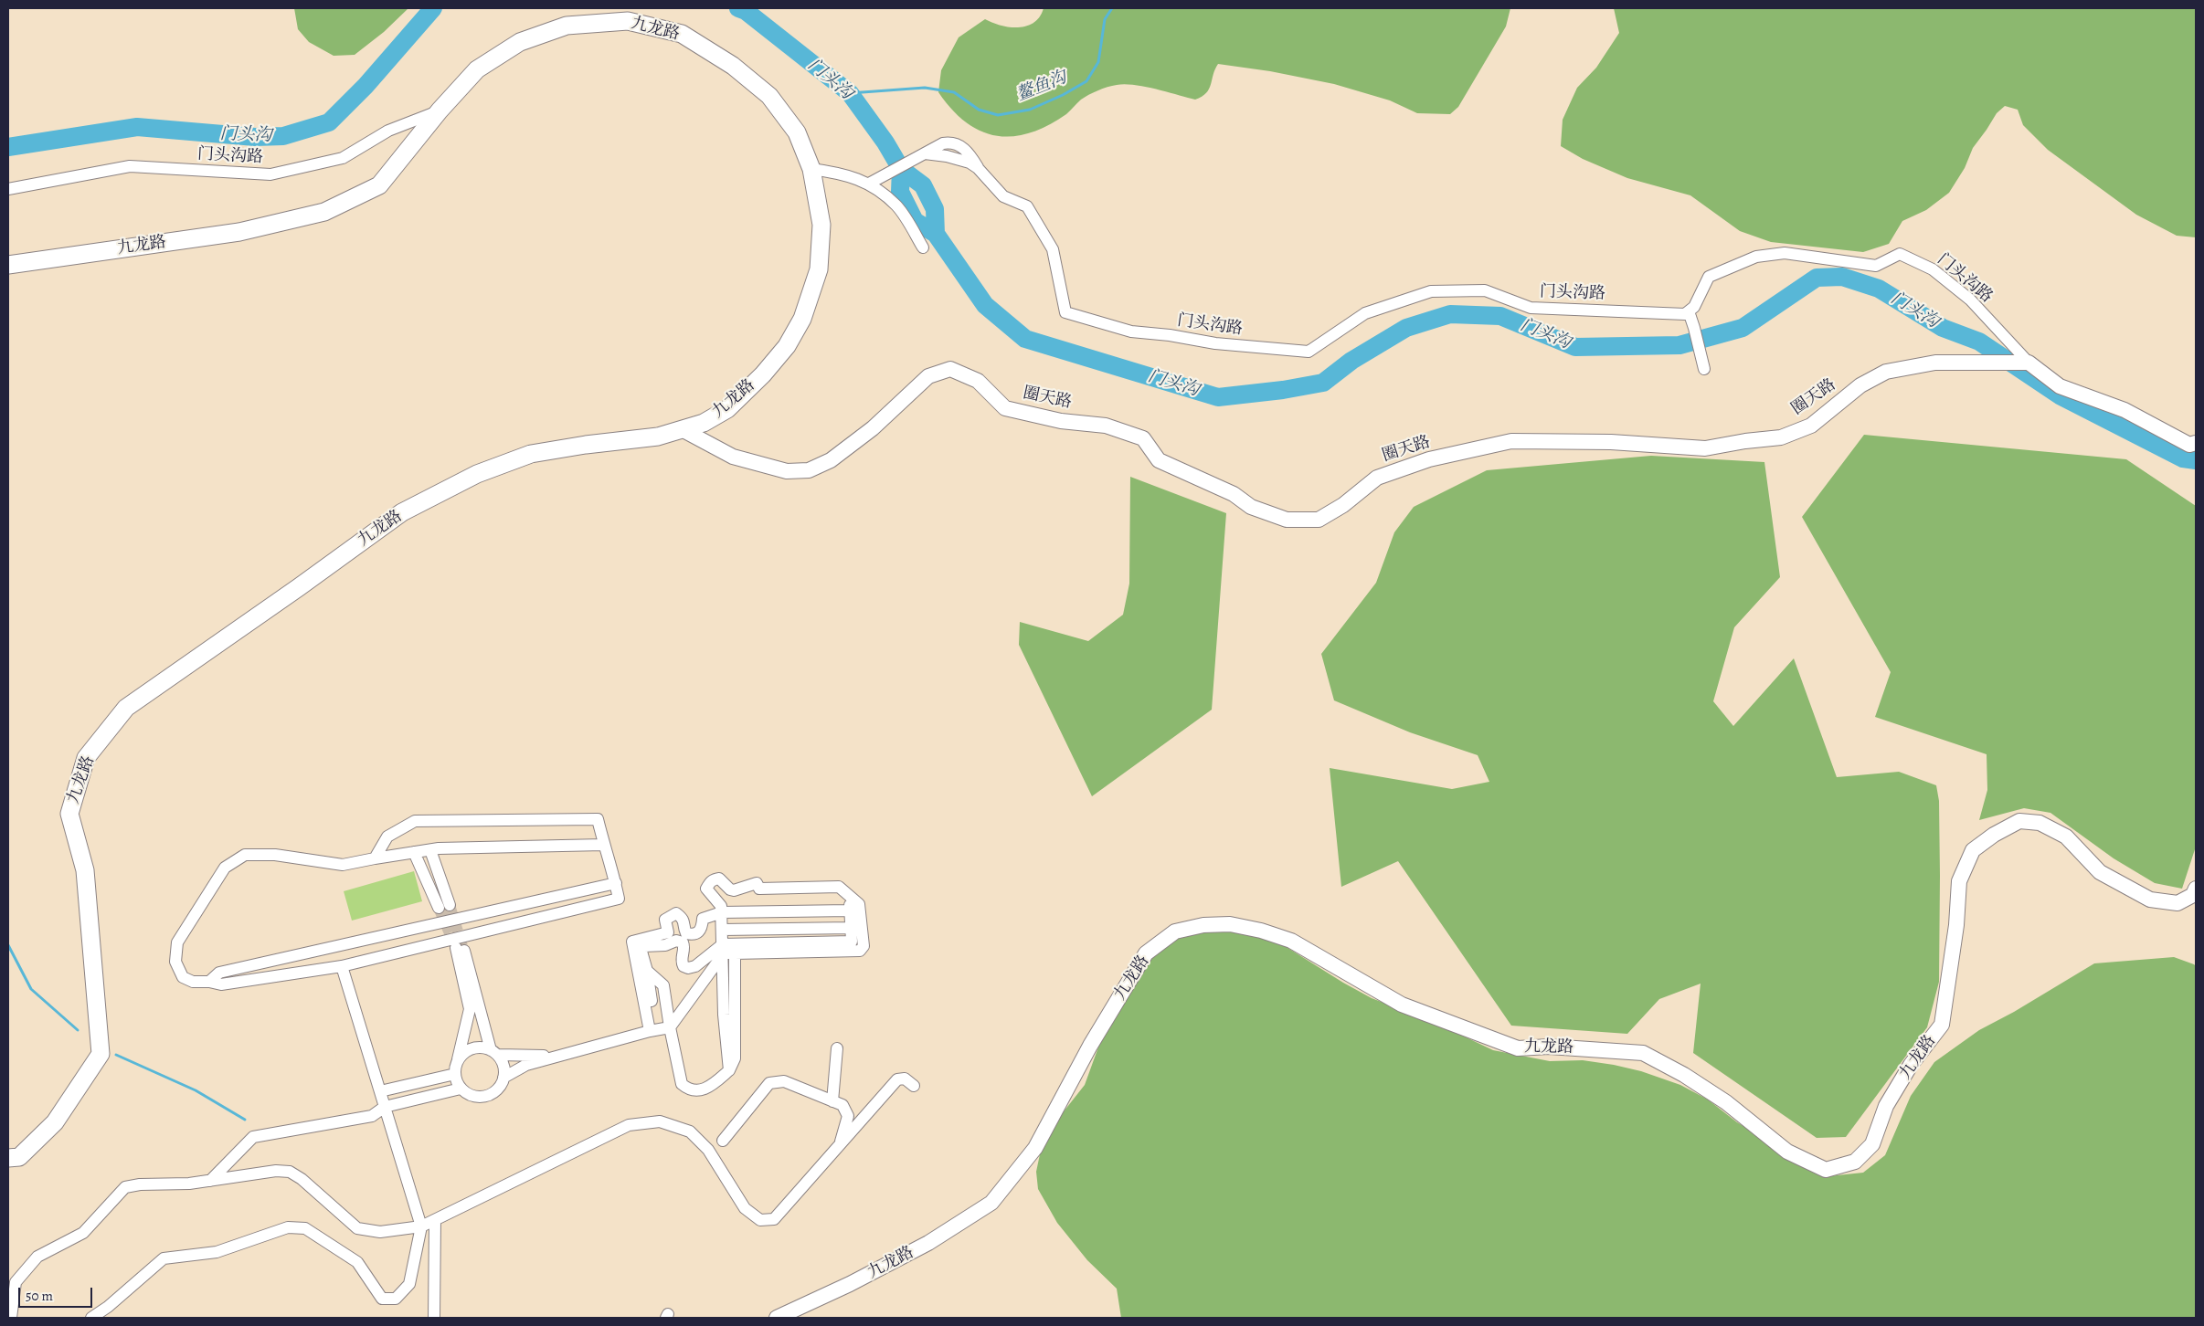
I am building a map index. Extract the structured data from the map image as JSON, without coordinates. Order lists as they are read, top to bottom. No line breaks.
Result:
{"streets":{"main road":["九龙路"],"street":["门头沟路","圈天路"]},"crossings":[["九龙路","门头沟路"],["九龙路","圈天路"],["门头沟路","圈天路"]],"water":["门头沟","鳌鱼沟"],"scale_bar":"50 m"}
